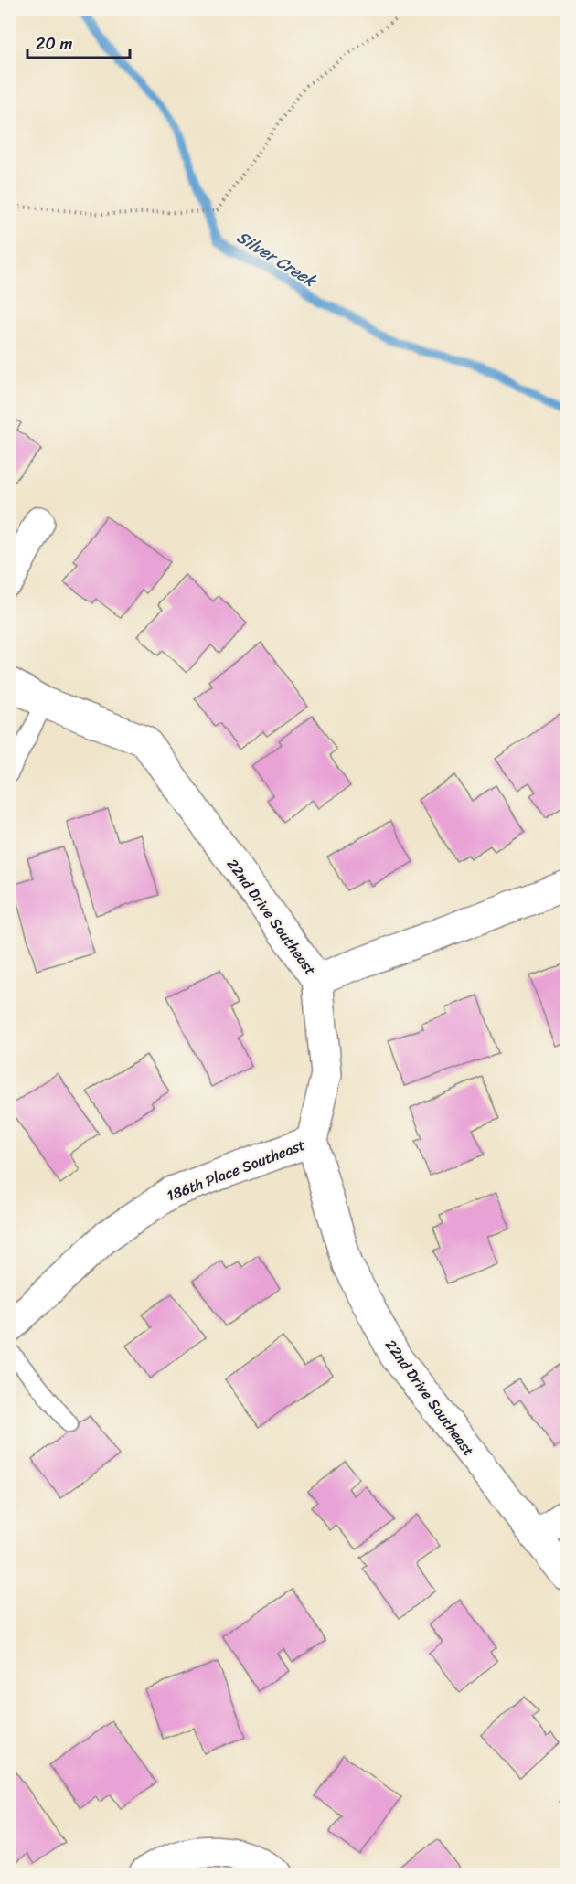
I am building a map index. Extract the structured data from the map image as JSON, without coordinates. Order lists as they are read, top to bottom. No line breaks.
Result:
{"streets":{"street":["22nd Drive Southeast","186th Place Southeast"]},"crossings":[["22nd Drive Southeast","186th Place Southeast"]],"water":["Silver Creek"],"scale_bar":"20 m"}
